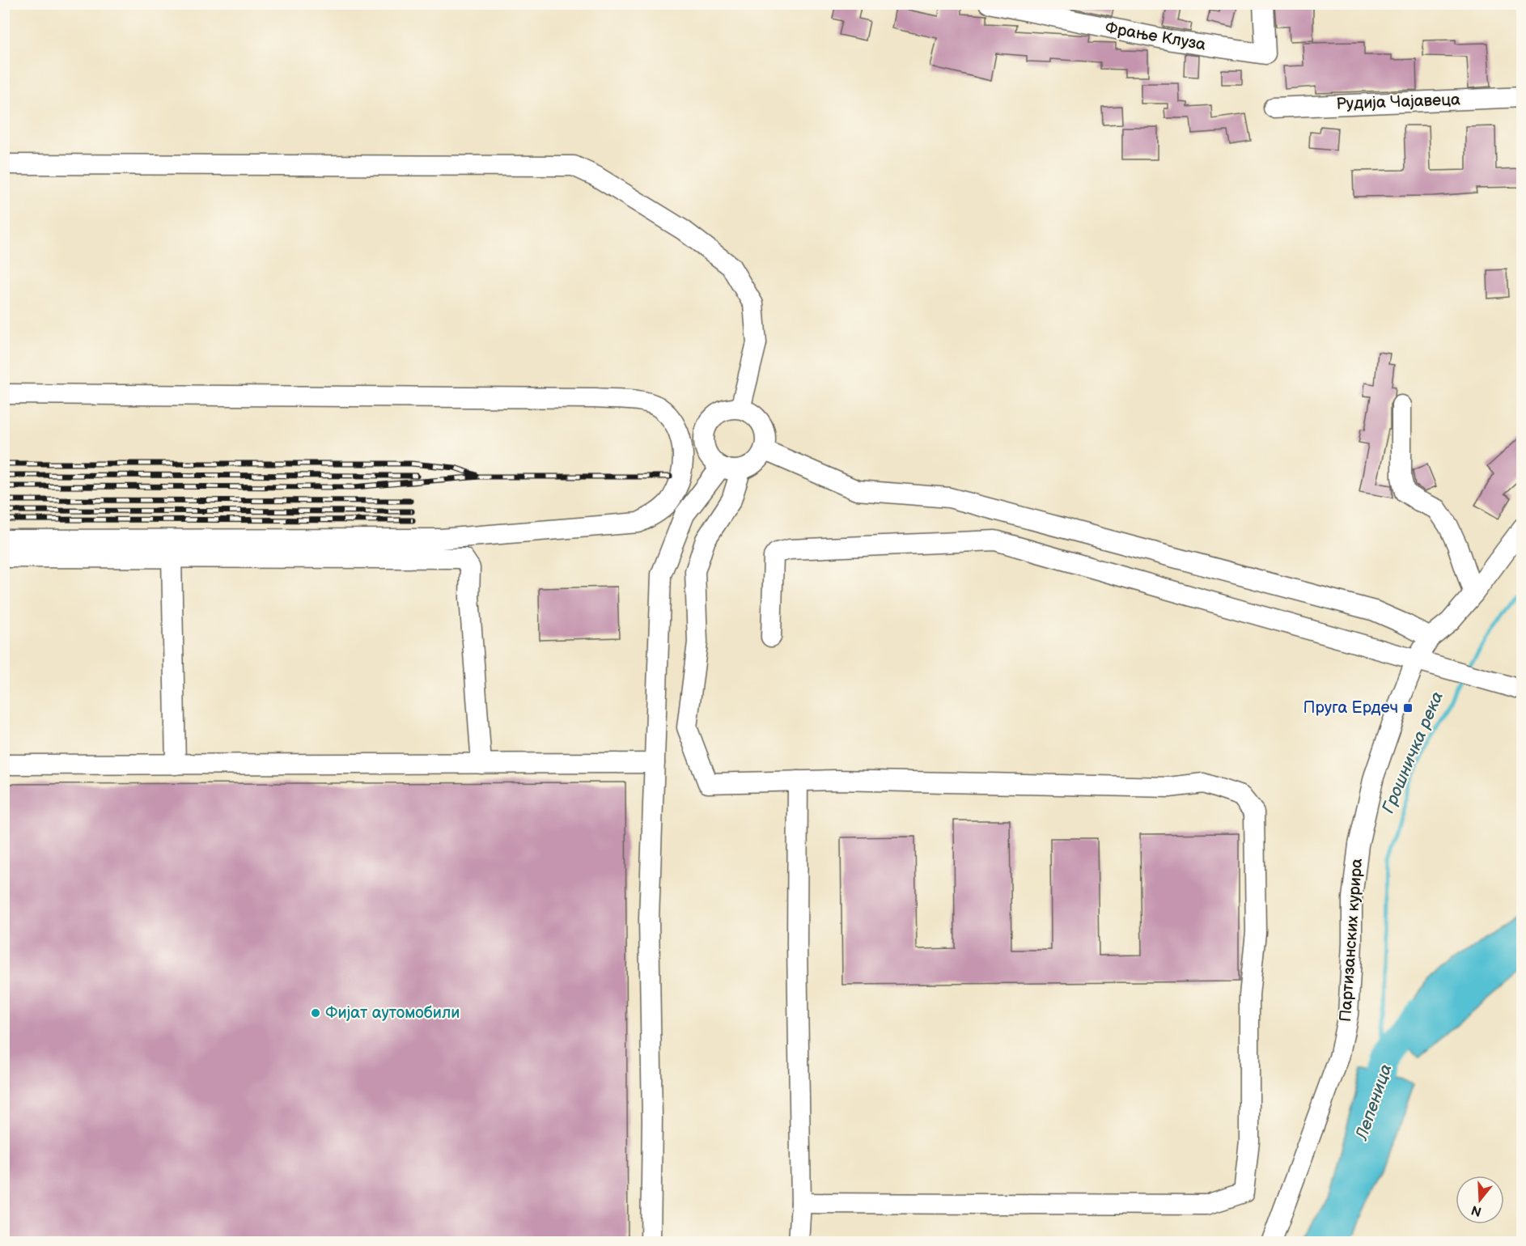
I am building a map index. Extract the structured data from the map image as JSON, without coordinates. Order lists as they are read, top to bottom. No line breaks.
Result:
{"streets":{"street":["Фрање Клуза","Рудија Чајавеца","Партизанских курира"]},"water":["Грошничка река","Лепеница"],"places":{"transit":["Пруга Ердеч"],"other":["Фијат аутомобили"]},"north":"bottom"}
